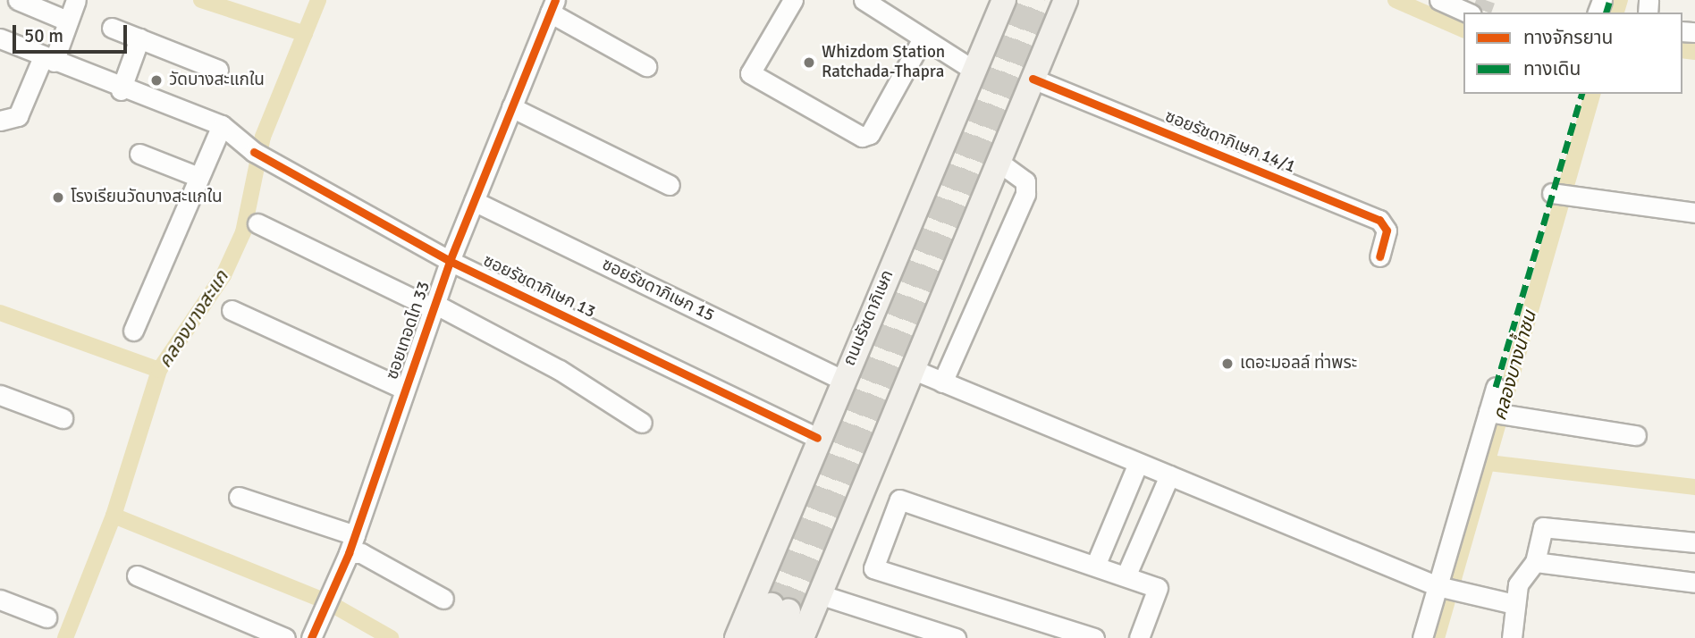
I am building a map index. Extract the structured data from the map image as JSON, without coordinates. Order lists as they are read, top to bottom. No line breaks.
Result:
{"streets":{"main road":["ถนนรัชดาภิเษก"],"street":["ซอยรัชดาภิเษก 14/1","ซอยรัชดาภิเษก 13","ซอยรัชดาภิเษก 15","ซอยเทอดไท 33"]},"crossings":[["ซอยรัชดาภิเษก 13","ถนนรัชดาภิเษก"],["ซอยรัชดาภิเษก 13","ซอยเทอดไท 33"],["ซอยรัชดาภิเษก 15","ถนนรัชดาภิเษก"],["ซอยรัชดาภิเษก 15","ซอยเทอดไท 33"]],"water":["คลองบางสะแก","คลองบางน้ำชน"],"places":["Whizdom Station Ratchada-Thapra","วัดบางสะแกใน","โรงเรียนวัดบางสะแกใน","เดอะมอลล์ ท่าพระ"],"legend":["ทางจักรยาน","ทางเดิน"],"scale_bar":"50 m"}
